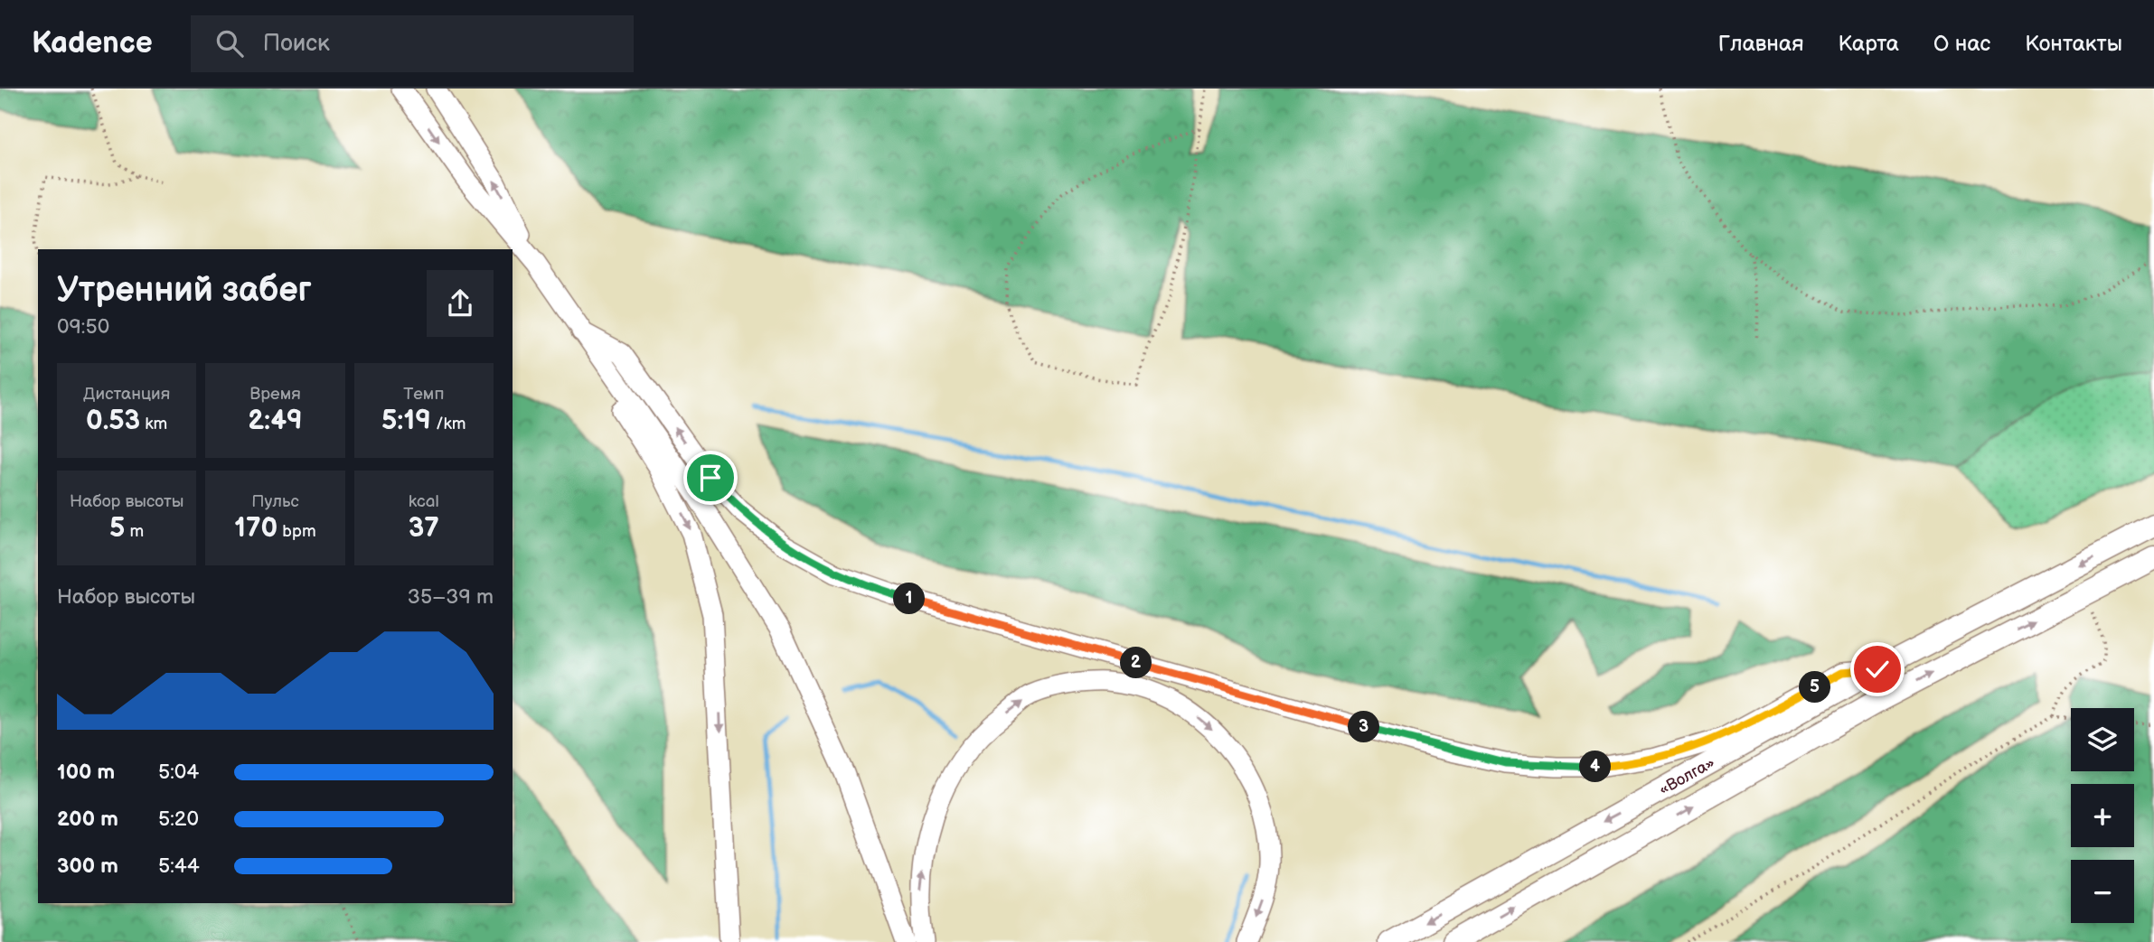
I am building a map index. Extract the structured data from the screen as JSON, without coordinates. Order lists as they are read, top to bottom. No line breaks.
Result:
{"streets":{"highway":["«Волга»"]},"page":{"header":"Kadence","search":"Поиск","nav":["Главная","Карта","О нас","Контакты"],"heading":["Утренний забег","09:50"],"stats":[["Дистанция","0.53 km"],["Время","2:49"],["Темп","5:19 /km"],["Набор высоты","5 m"],["Пульс","170 bpm"],["kcal","37"]],"chart":["Набор высоты","35–39 m"],"pins":["1","2","5","3","4"],"map_buttons":["+","−"],"list":[{"name":"100 m","note":"5:04"},{"name":"200 m","note":"5:20"},{"name":"300 m","note":"5:44"}]}}
